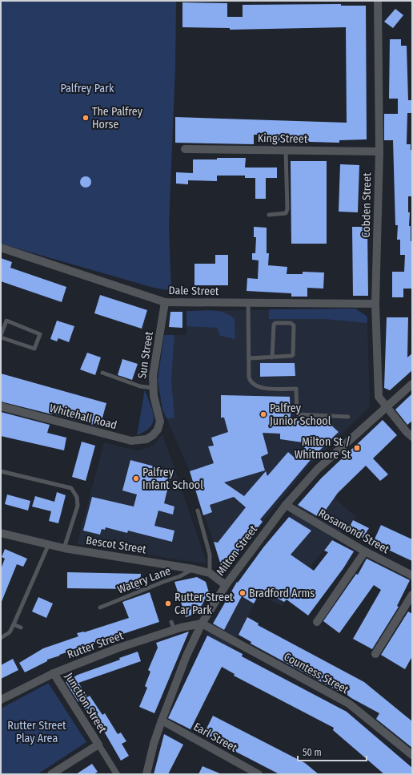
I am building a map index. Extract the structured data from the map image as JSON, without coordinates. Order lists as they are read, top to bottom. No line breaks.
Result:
{"streets":{"street":["King Street","Cobden Street","Dale Street","Sun Street","Whitehall Road","Rosamond Street","Bescot Street","Milton Street","Rutter Street","Countess Street","Junction Street","Earl Street"],"lane":["Watery Lane"]},"crossings":[["King Street","Cobden Street"],["Cobden Street","Dale Street"],["Cobden Street","Milton Street"],["Dale Street","Sun Street"],["Sun Street","Whitehall Road"],["Rosamond Street","Milton Street"],["Bescot Street","Milton Street"],["Bescot Street","Watery Lane"],["Milton Street","Rutter Street"],["Milton Street","Countess Street"],["Milton Street","Earl Street"],["Rutter Street","Countess Street"],["Rutter Street","Junction Street"]],"parks":["Palfrey Park","Rutter Street Play Area"],"places":{"other":["The Palfrey Horse","Palfrey Junior School","Palfrey Infant School","Bradford Arms","Rutter Street Car Park"],"transit":["Milton St / Whitmore St"]},"scale_bar":"50 m"}
